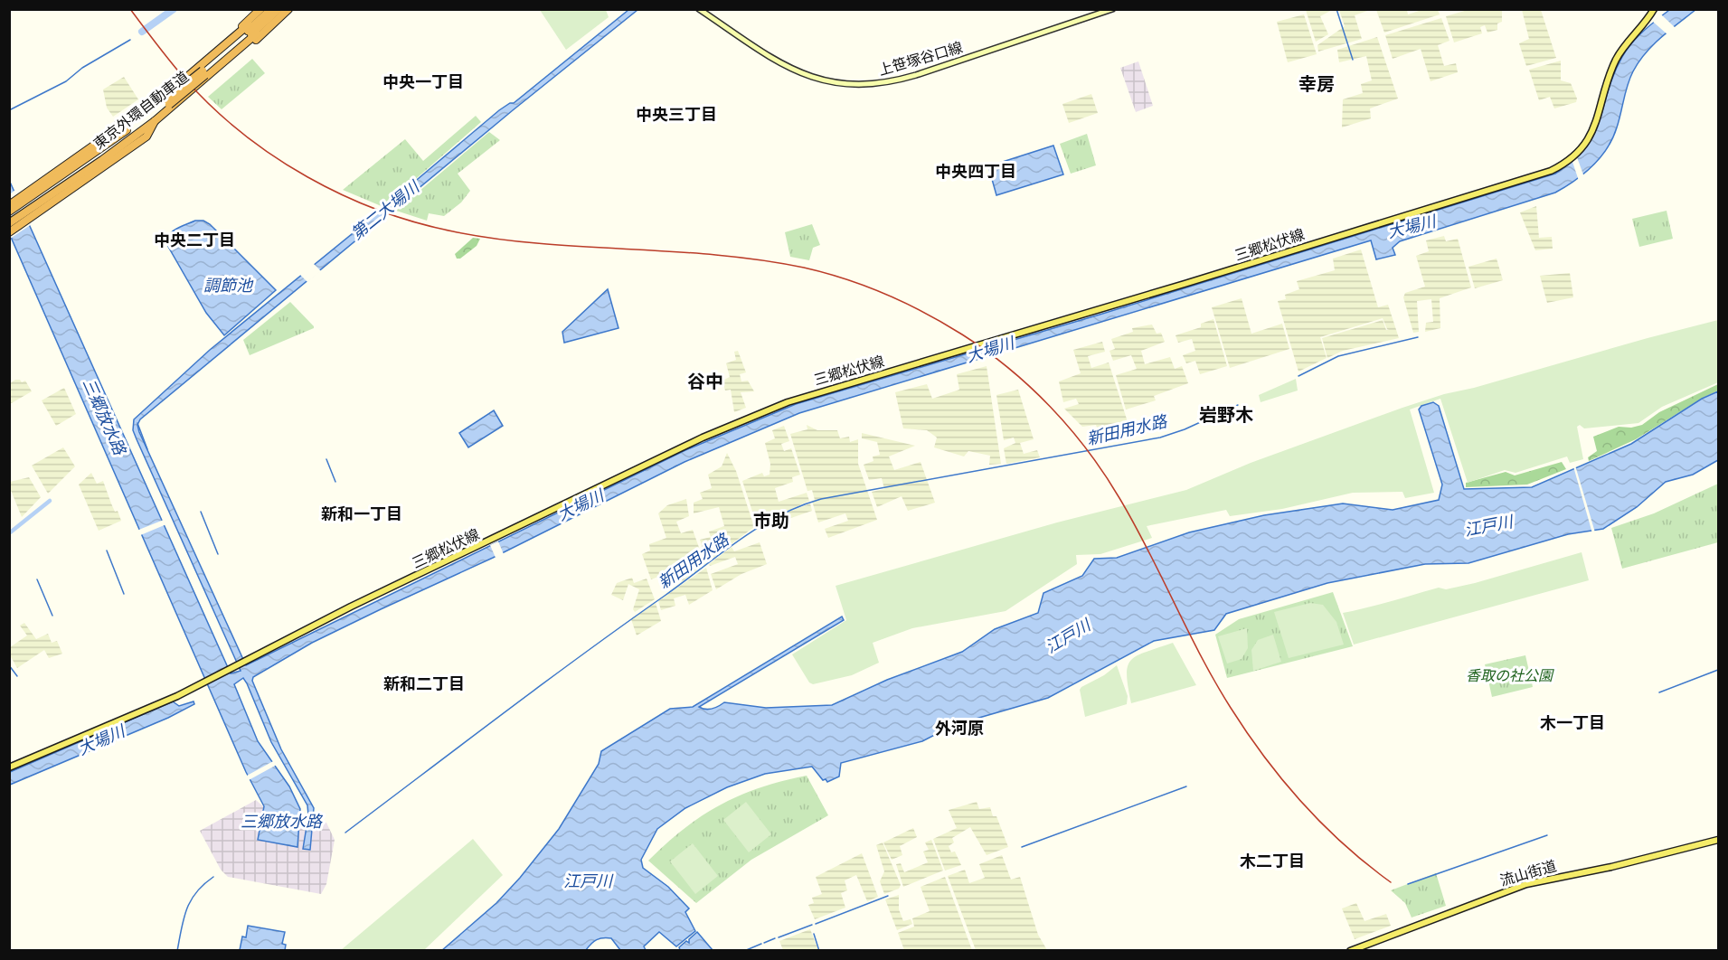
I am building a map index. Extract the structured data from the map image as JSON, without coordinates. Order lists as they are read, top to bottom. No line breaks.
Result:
{"streets":{"highway":["東京外環自動車道"],"main road":["上笹塚谷口線","三郷松伏線","流山街道"]},"districts":["中央一丁目","幸房","中央三丁目","中央四丁目","中央二丁目","谷中","岩野木","新和一丁目","市助","新和二丁目","木一丁目","外河原","木二丁目"],"water":["第二大場川","大場川","調節池","三郷放水路","新田用水路","江戸川"],"parks":["香取の社公園"]}
